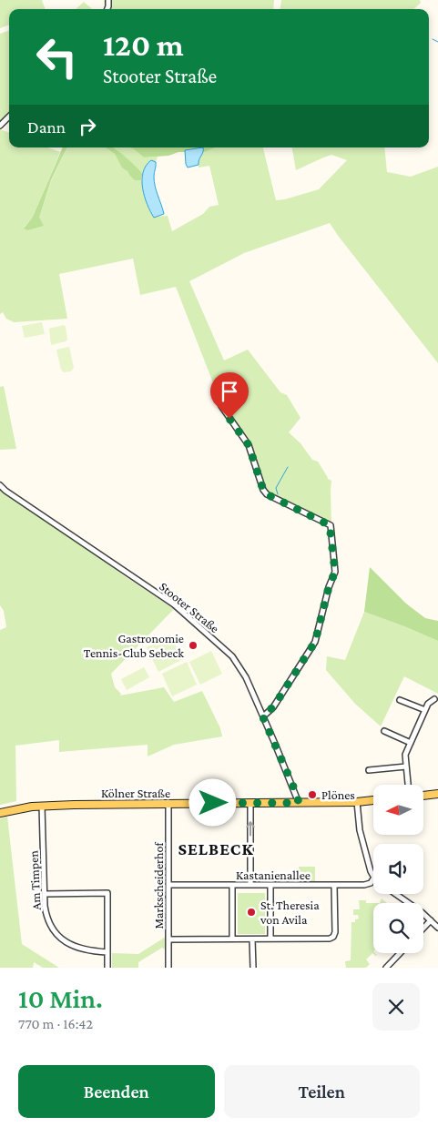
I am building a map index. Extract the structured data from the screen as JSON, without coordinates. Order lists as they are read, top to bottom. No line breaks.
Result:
{"streets":{"main road":["Kölner Straße"],"street":["Stooter Straße","Kastanienallee","Am Timpen","Markscheiderhof"]},"crossings":[["Stooter Straße","Kölner Straße"],["Kölner Straße","Am Timpen"],["Kölner Straße","Markscheiderhof"],["Kastanienallee","Markscheiderhof"]],"districts":["SELBECK"],"places":["Gastronomie Tennis-Club Sebeck","Plönes","St. Theresia von Avila"],"north":"left","page":{"turn":["120 m","Stooter Straße"],"then":"Dann","heading":["10 Min.","770 m · 16:42"],"buttons":["Beenden","Teilen"]}}
